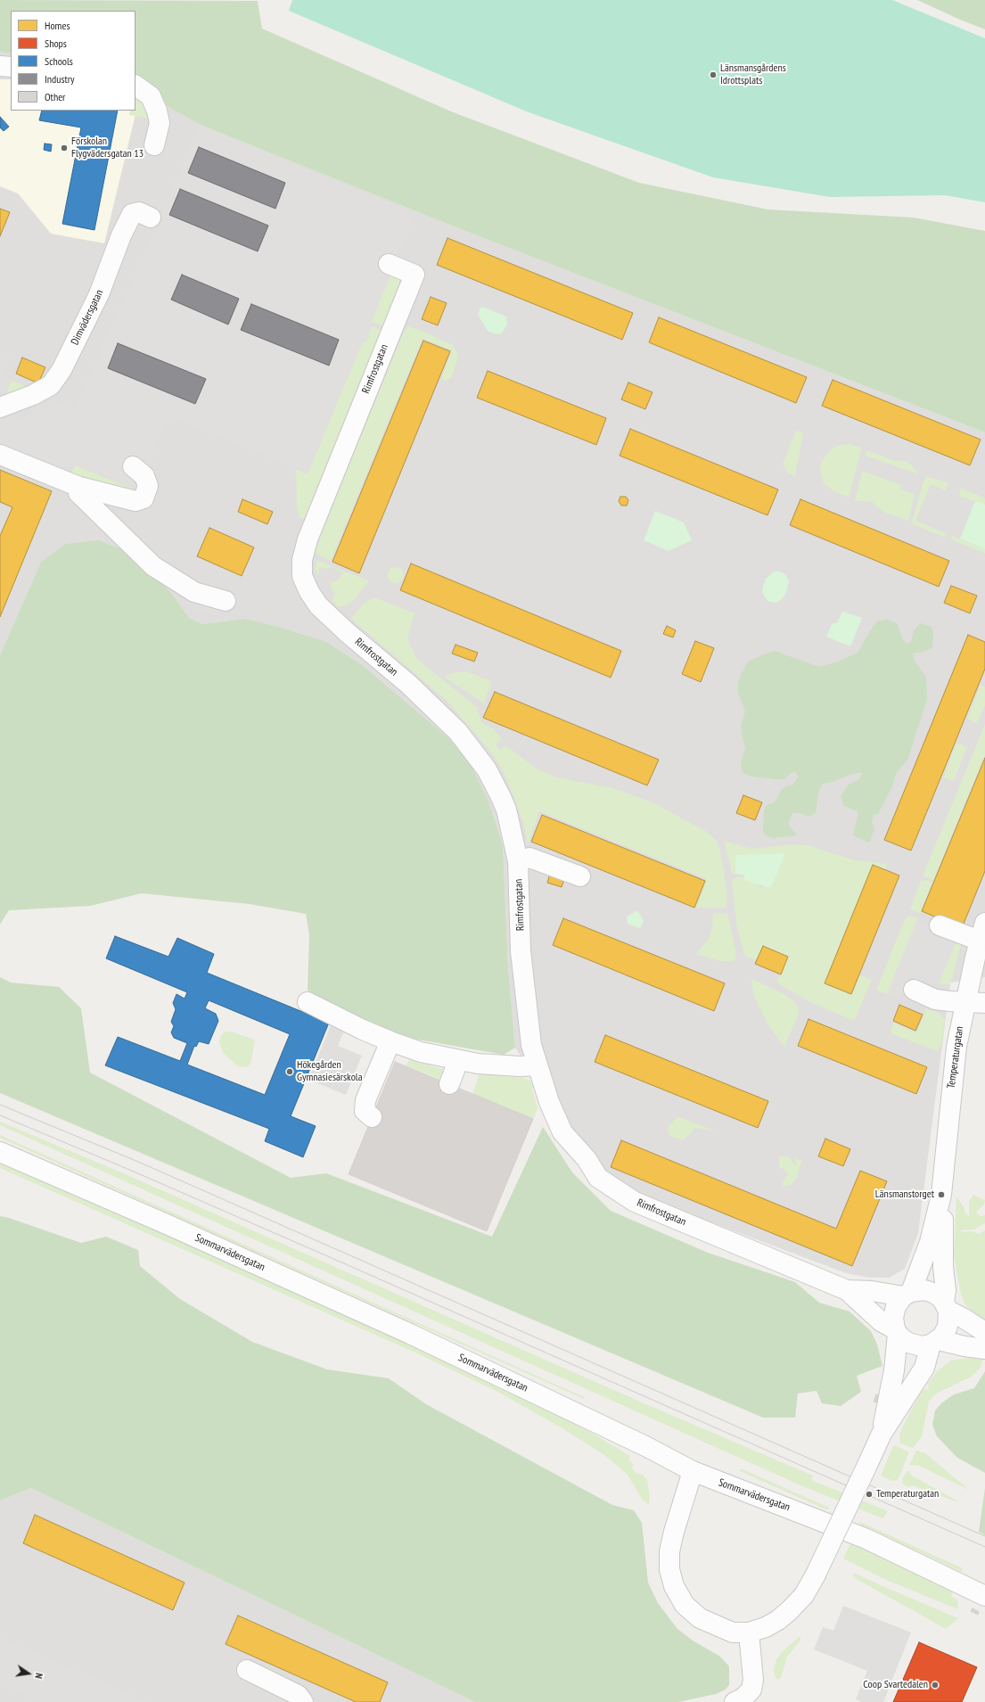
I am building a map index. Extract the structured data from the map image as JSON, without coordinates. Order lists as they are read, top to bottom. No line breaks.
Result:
{"streets":{"street":["Dimvädersgatan","Rimfrostgatan","Temperaturgatan","Sommarvädersgatan"]},"crossings":[["Rimfrostgatan","Temperaturgatan"],["Temperaturgatan","Sommarvädersgatan"]],"places":["Länsmansgårdens Idrottsplats","Förskolan Flygvädersgatan 13","Hökegården Gymnasiesärskola","Länsmanstorget","Temperaturgatan","Coop Svartedalen"],"legend":["Homes","Shops","Schools","Industry","Other"],"north":"right"}
